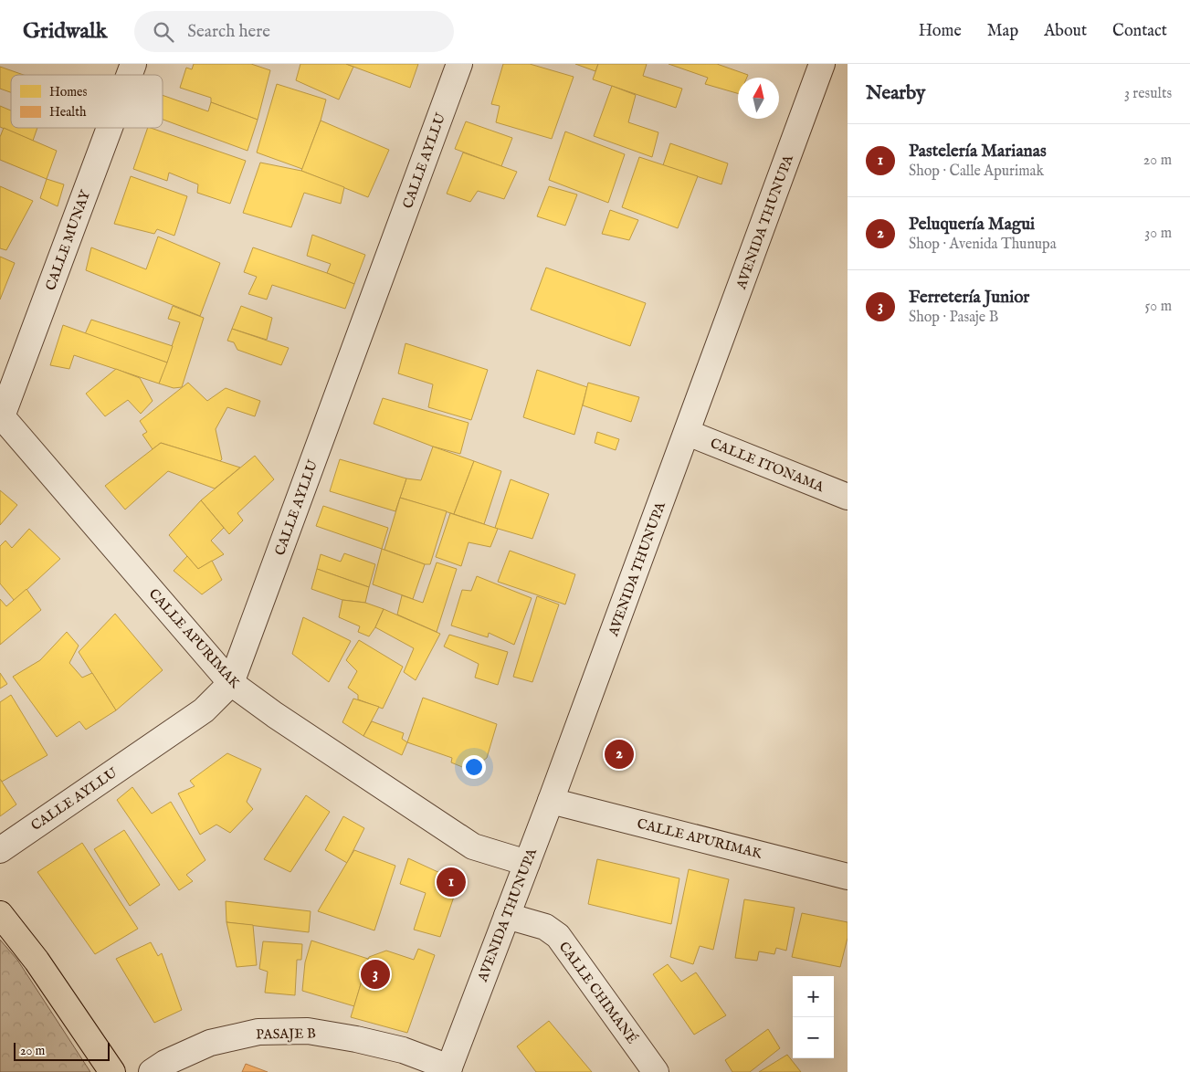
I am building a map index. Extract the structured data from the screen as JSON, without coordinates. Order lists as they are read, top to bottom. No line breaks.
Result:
{"streets":{"street":["CALLE AYLLU","AVENIDA THUNUPA","CALLE MUNAY","CALLE ITONAMA","CALLE APURIMAK","CALLE CHIMANÉ","PASAJE B"]},"crossings":[["CALLE AYLLU","CALLE APURIMAK"],["AVENIDA THUNUPA","CALLE ITONAMA"],["AVENIDA THUNUPA","CALLE APURIMAK"],["AVENIDA THUNUPA","CALLE CHIMANÉ"],["AVENIDA THUNUPA","PASAJE B"],["CALLE MUNAY","CALLE APURIMAK"]],"legend":["Homes","Health"],"scale_bar":"20 m","north":"top","page":{"header":"Gridwalk","search":"Search here","nav":["Home","Map","About","Contact"],"heading":["Nearby","3 results"],"list":[{"mark":"1","name":"Pastelería Marianas","note":"Shop · Calle Apurimak","value":"20 m"},{"mark":"2","name":"Peluquería Magui","note":"Shop · Avenida Thunupa","value":"30 m"},{"mark":"3","name":"Ferretería Junior","note":"Shop · Pasaje B","value":"50 m"}],"pins":["2","1","3"],"map_buttons":["+","−"],"scale":"20 m"}}
